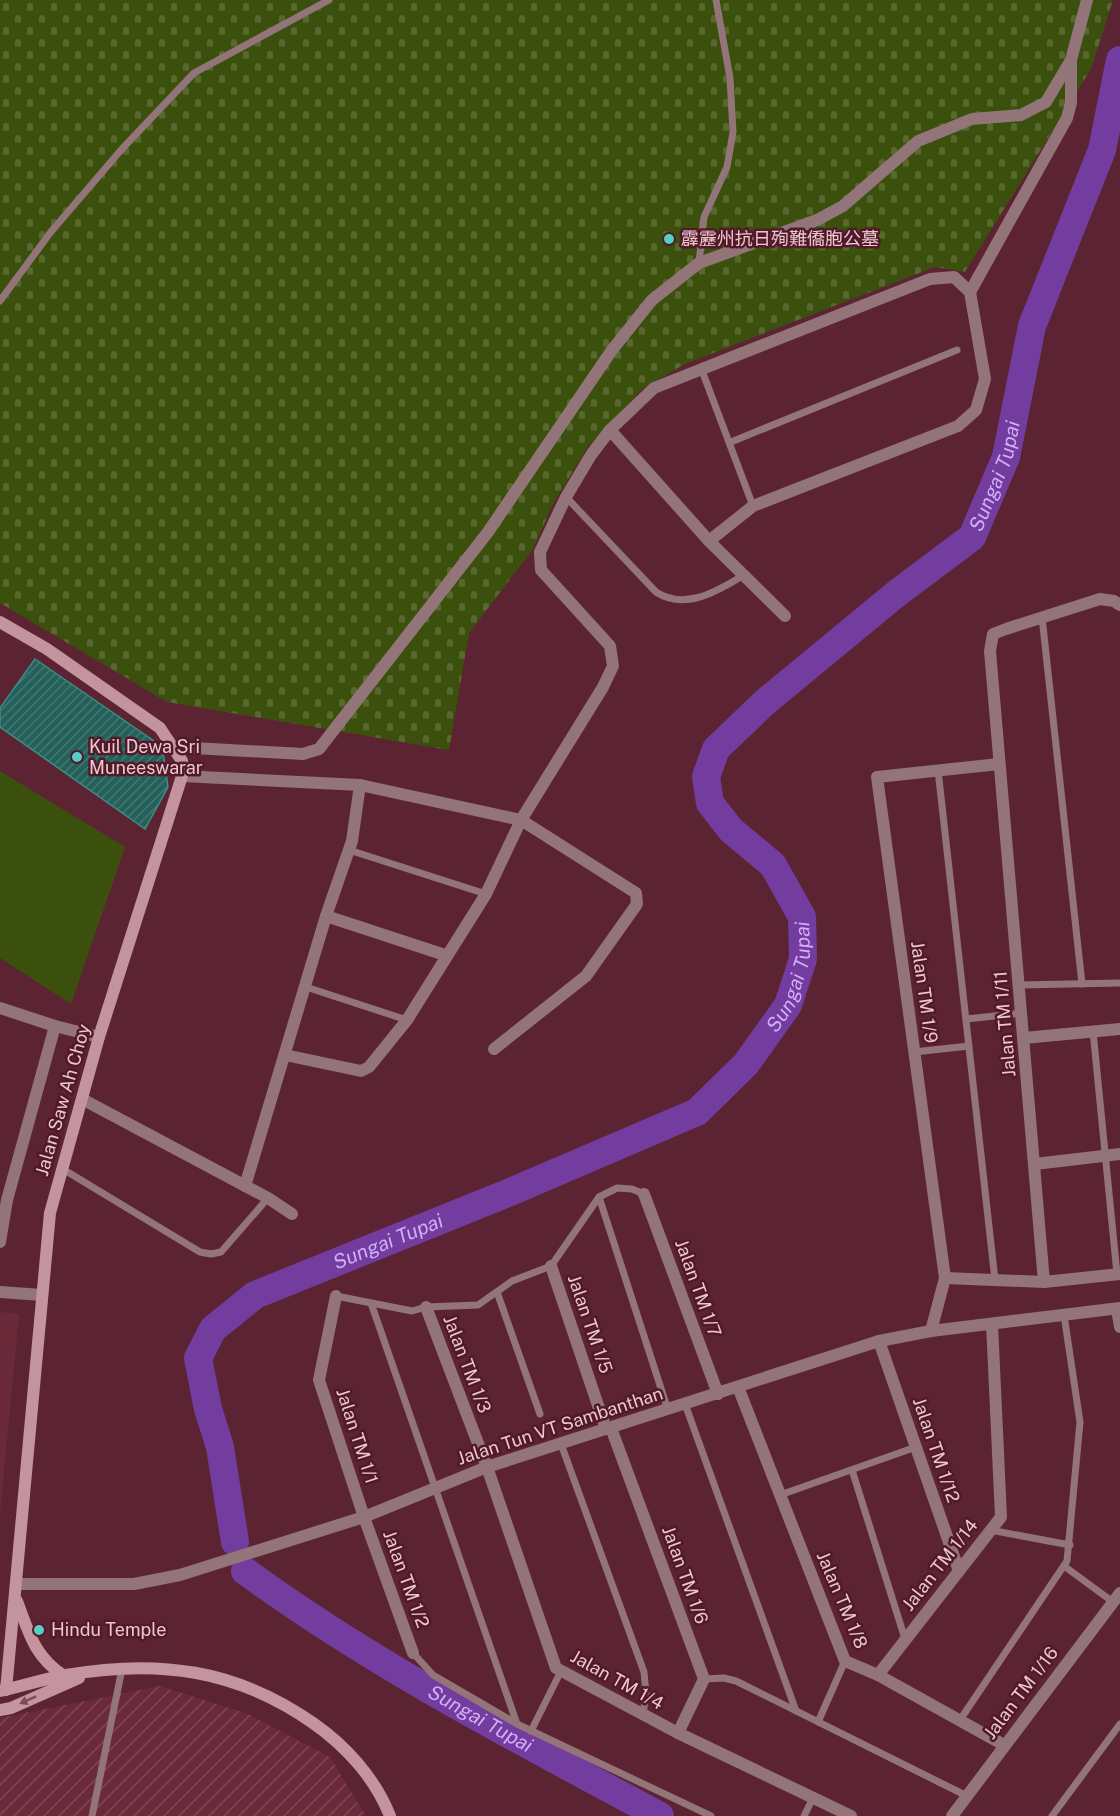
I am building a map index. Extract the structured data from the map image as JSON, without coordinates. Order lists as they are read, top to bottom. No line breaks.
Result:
{"streets":{"street":["Jalan TM 1/9","Jalan TM 1/11","Jalan Saw Ah Choy","Jalan TM 1/7","Jalan TM 1/5","Jalan TM 1/3","Jalan Tun VT Sambanthan","Jalan TM 1/1","Jalan TM 1/12","Jalan TM 1/14","Jalan TM 1/6","Jalan TM 1/2","Jalan TM 1/8","Jalan TM 1/4","Jalan TM 1/16"]},"crossings":[["Jalan TM 1/9","Jalan TM 1/11"],["Jalan TM 1/9","Jalan Tun VT Sambanthan"],["Jalan Saw Ah Choy","Jalan Tun VT Sambanthan"],["Jalan TM 1/7","Jalan Tun VT Sambanthan"],["Jalan TM 1/5","Jalan Tun VT Sambanthan"],["Jalan TM 1/5","Jalan TM 1/6"],["Jalan TM 1/3","Jalan Tun VT Sambanthan"],["Jalan TM 1/3","Jalan TM 1/4"],["Jalan Tun VT Sambanthan","Jalan TM 1/1"],["Jalan Tun VT Sambanthan","Jalan TM 1/12"],["Jalan Tun VT Sambanthan","Jalan TM 1/14"],["Jalan Tun VT Sambanthan","Jalan TM 1/6"],["Jalan Tun VT Sambanthan","Jalan TM 1/2"],["Jalan Tun VT Sambanthan","Jalan TM 1/8"],["Jalan Tun VT Sambanthan","Jalan TM 1/4"],["Jalan TM 1/1","Jalan TM 1/2"],["Jalan TM 1/12","Jalan TM 1/14"],["Jalan TM 1/14","Jalan TM 1/8"],["Jalan TM 1/8","Jalan TM 1/16"]],"water":["Sungai Tupai"],"places":["霹靂州抗日殉難僑胞公墓","Kuil Dewa Sri Muneeswarar","Hindu Temple"]}
